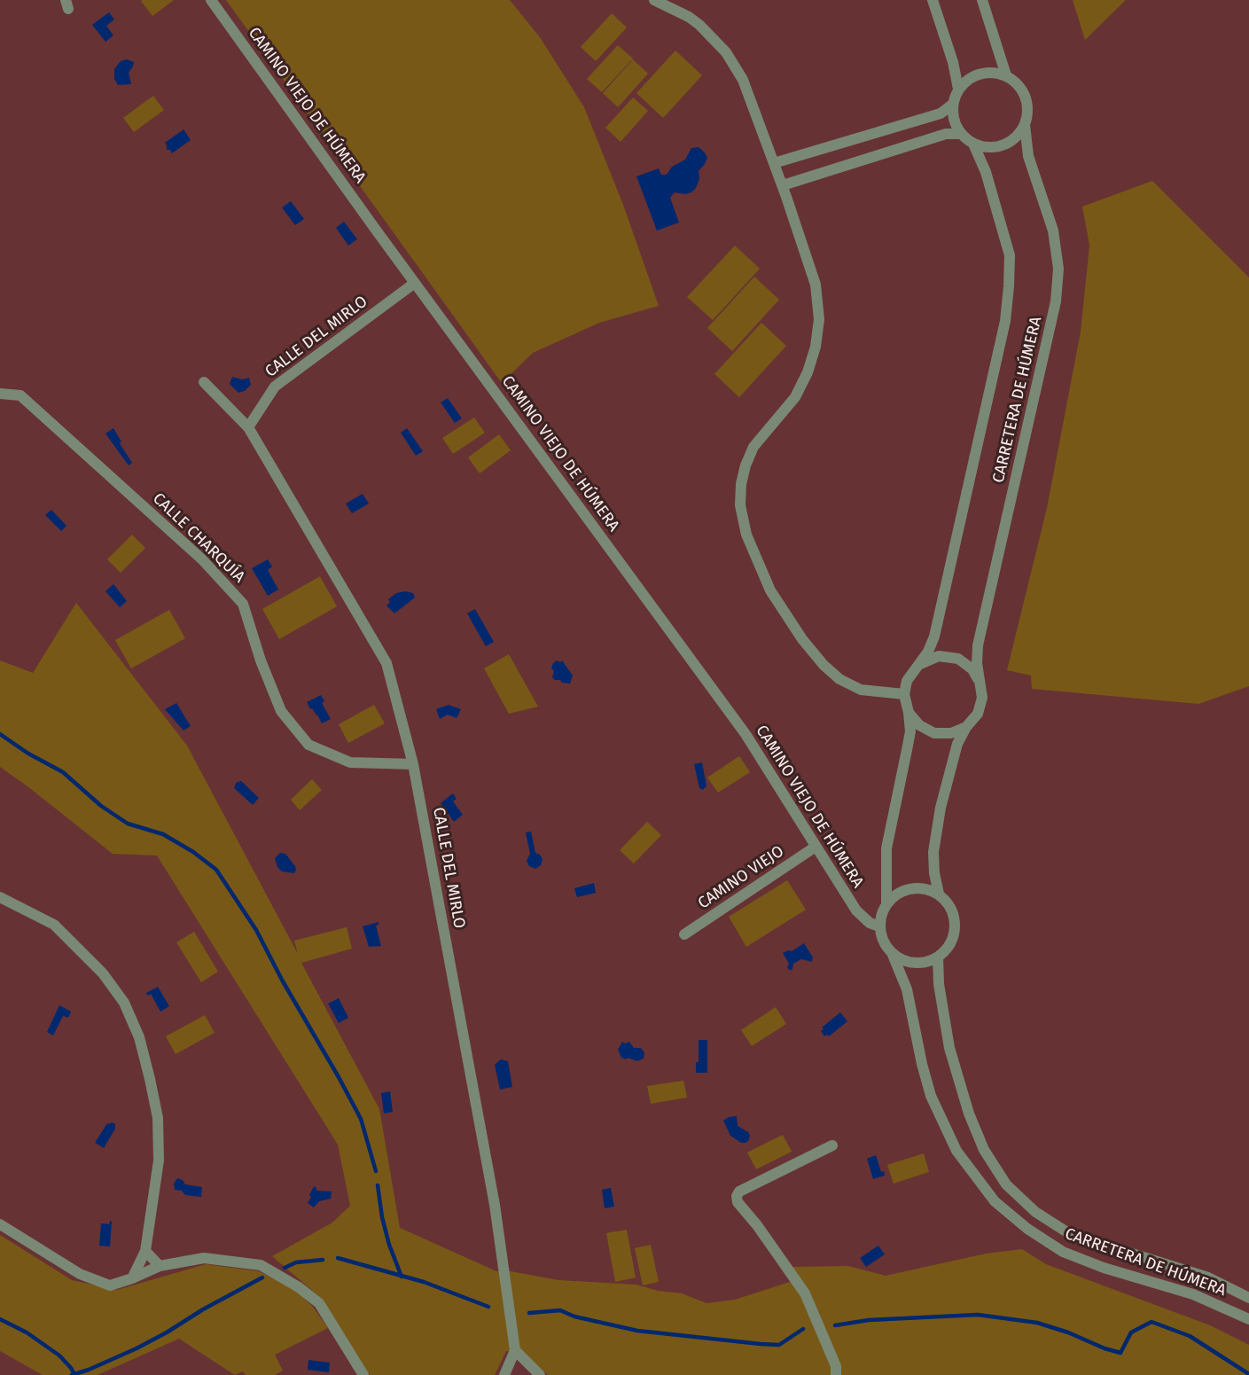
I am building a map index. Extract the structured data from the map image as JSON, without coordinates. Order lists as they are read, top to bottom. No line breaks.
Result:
{"streets":{"street":["CAMINO VIEJO DE HÚMERA","CALLE DEL MIRLO","CARRETERA DE HÚMERA","CALLE CHARQUÍA","CAMINO VIEJO"]},"crossings":[["CAMINO VIEJO DE HÚMERA","CALLE DEL MIRLO"],["CAMINO VIEJO DE HÚMERA","CARRETERA DE HÚMERA"],["CAMINO VIEJO DE HÚMERA","CAMINO VIEJO"],["CALLE DEL MIRLO","CALLE CHARQUÍA"]]}
